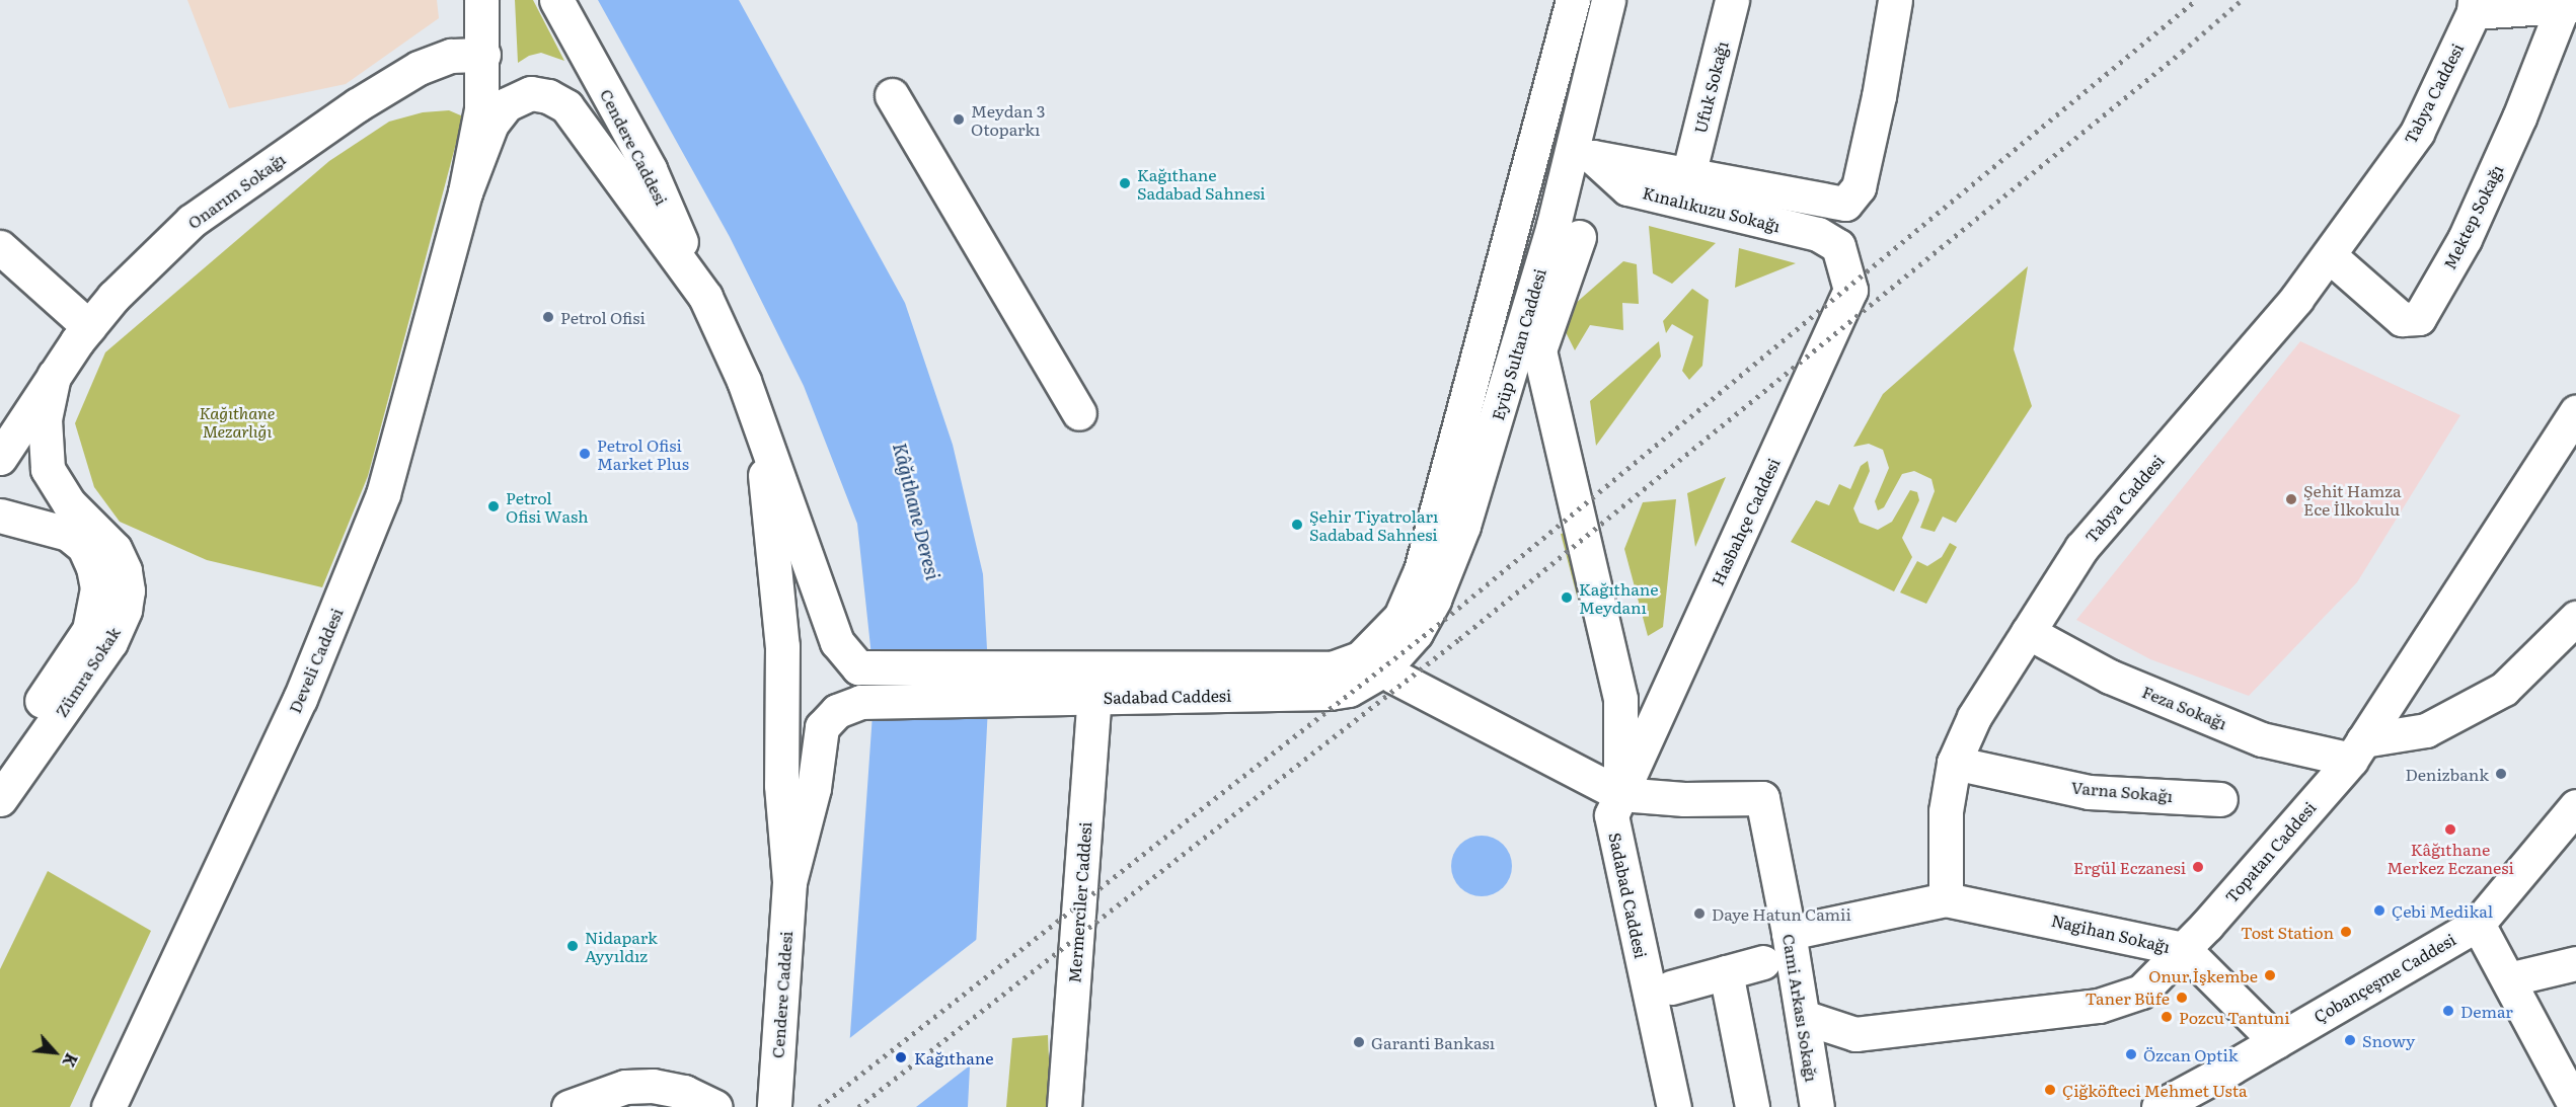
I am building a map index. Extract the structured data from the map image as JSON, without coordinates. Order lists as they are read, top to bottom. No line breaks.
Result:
{"streets":{"street":["Ufuk Sokağı","Tabya Caddesi","Cendere Caddesi","Onarım Sokağı","Kınalıkuzu Sokağı","Mektep Sokağı","Eyüp Sultan Caddesi","Hasbahçe Caddesi","Develi Caddesi","Zümra Sokak","Sadabad Caddesi","Feza Sokağı","Varna Sokağı","Topatan Caddesi","Mermerciler Caddesi","Nagihan Sokağı","Çobançeşme Caddesi","Cami Arkası Sokağı"]},"crossings":[["Ufuk Sokağı","Kınalıkuzu Sokağı"],["Tabya Caddesi","Mektep Sokağı"],["Tabya Caddesi","Feza Sokağı"],["Tabya Caddesi","Varna Sokağı"],["Tabya Caddesi","Nagihan Sokağı"],["Onarım Sokağı","Zümra Sokak"],["Kınalıkuzu Sokağı","Eyüp Sultan Caddesi"],["Kınalıkuzu Sokağı","Hasbahçe Caddesi"],["Eyüp Sultan Caddesi","Sadabad Caddesi"],["Hasbahçe Caddesi","Sadabad Caddesi"],["Hasbahçe Caddesi","Cami Arkası Sokağı"],["Sadabad Caddesi","Mermerciler Caddesi"],["Sadabad Caddesi","Cami Arkası Sokağı"],["Feza Sokağı","Topatan Caddesi"],["Topatan Caddesi","Nagihan Sokağı"],["Topatan Caddesi","Cami Arkası Sokağı"],["Nagihan Sokağı","Çobançeşme Caddesi"]],"water":["Kâğıthane Deresi"],"parks":["Kağıthane Mezarlığı"],"places":["Meydan 3 Otoparkı","Kağıthane Sadabad Sahnesi","Petrol Ofisi","Petrol Ofisi Market Plus","Şehit Hamza Ece İlkokulu","Petrol Ofisi Wash","Şehir Tiyatroları Sadabad Sahnesi","Kağıthane Meydanı","Denizbank","Kâğıthane Merkez Eczanesi","Ergül Eczanesi","Çebi Medikal","Daye Hatun Camii","Tost Station","Nidapark Ayyıldız","Onur İşkembe","Taner Büfe","Demar","Pozcu Tantuni","Snowy","Garanti Bankası","Özcan Optik","Kağıthane","Çiğköfteci Mehmet Usta"],"north":"bottom right"}
